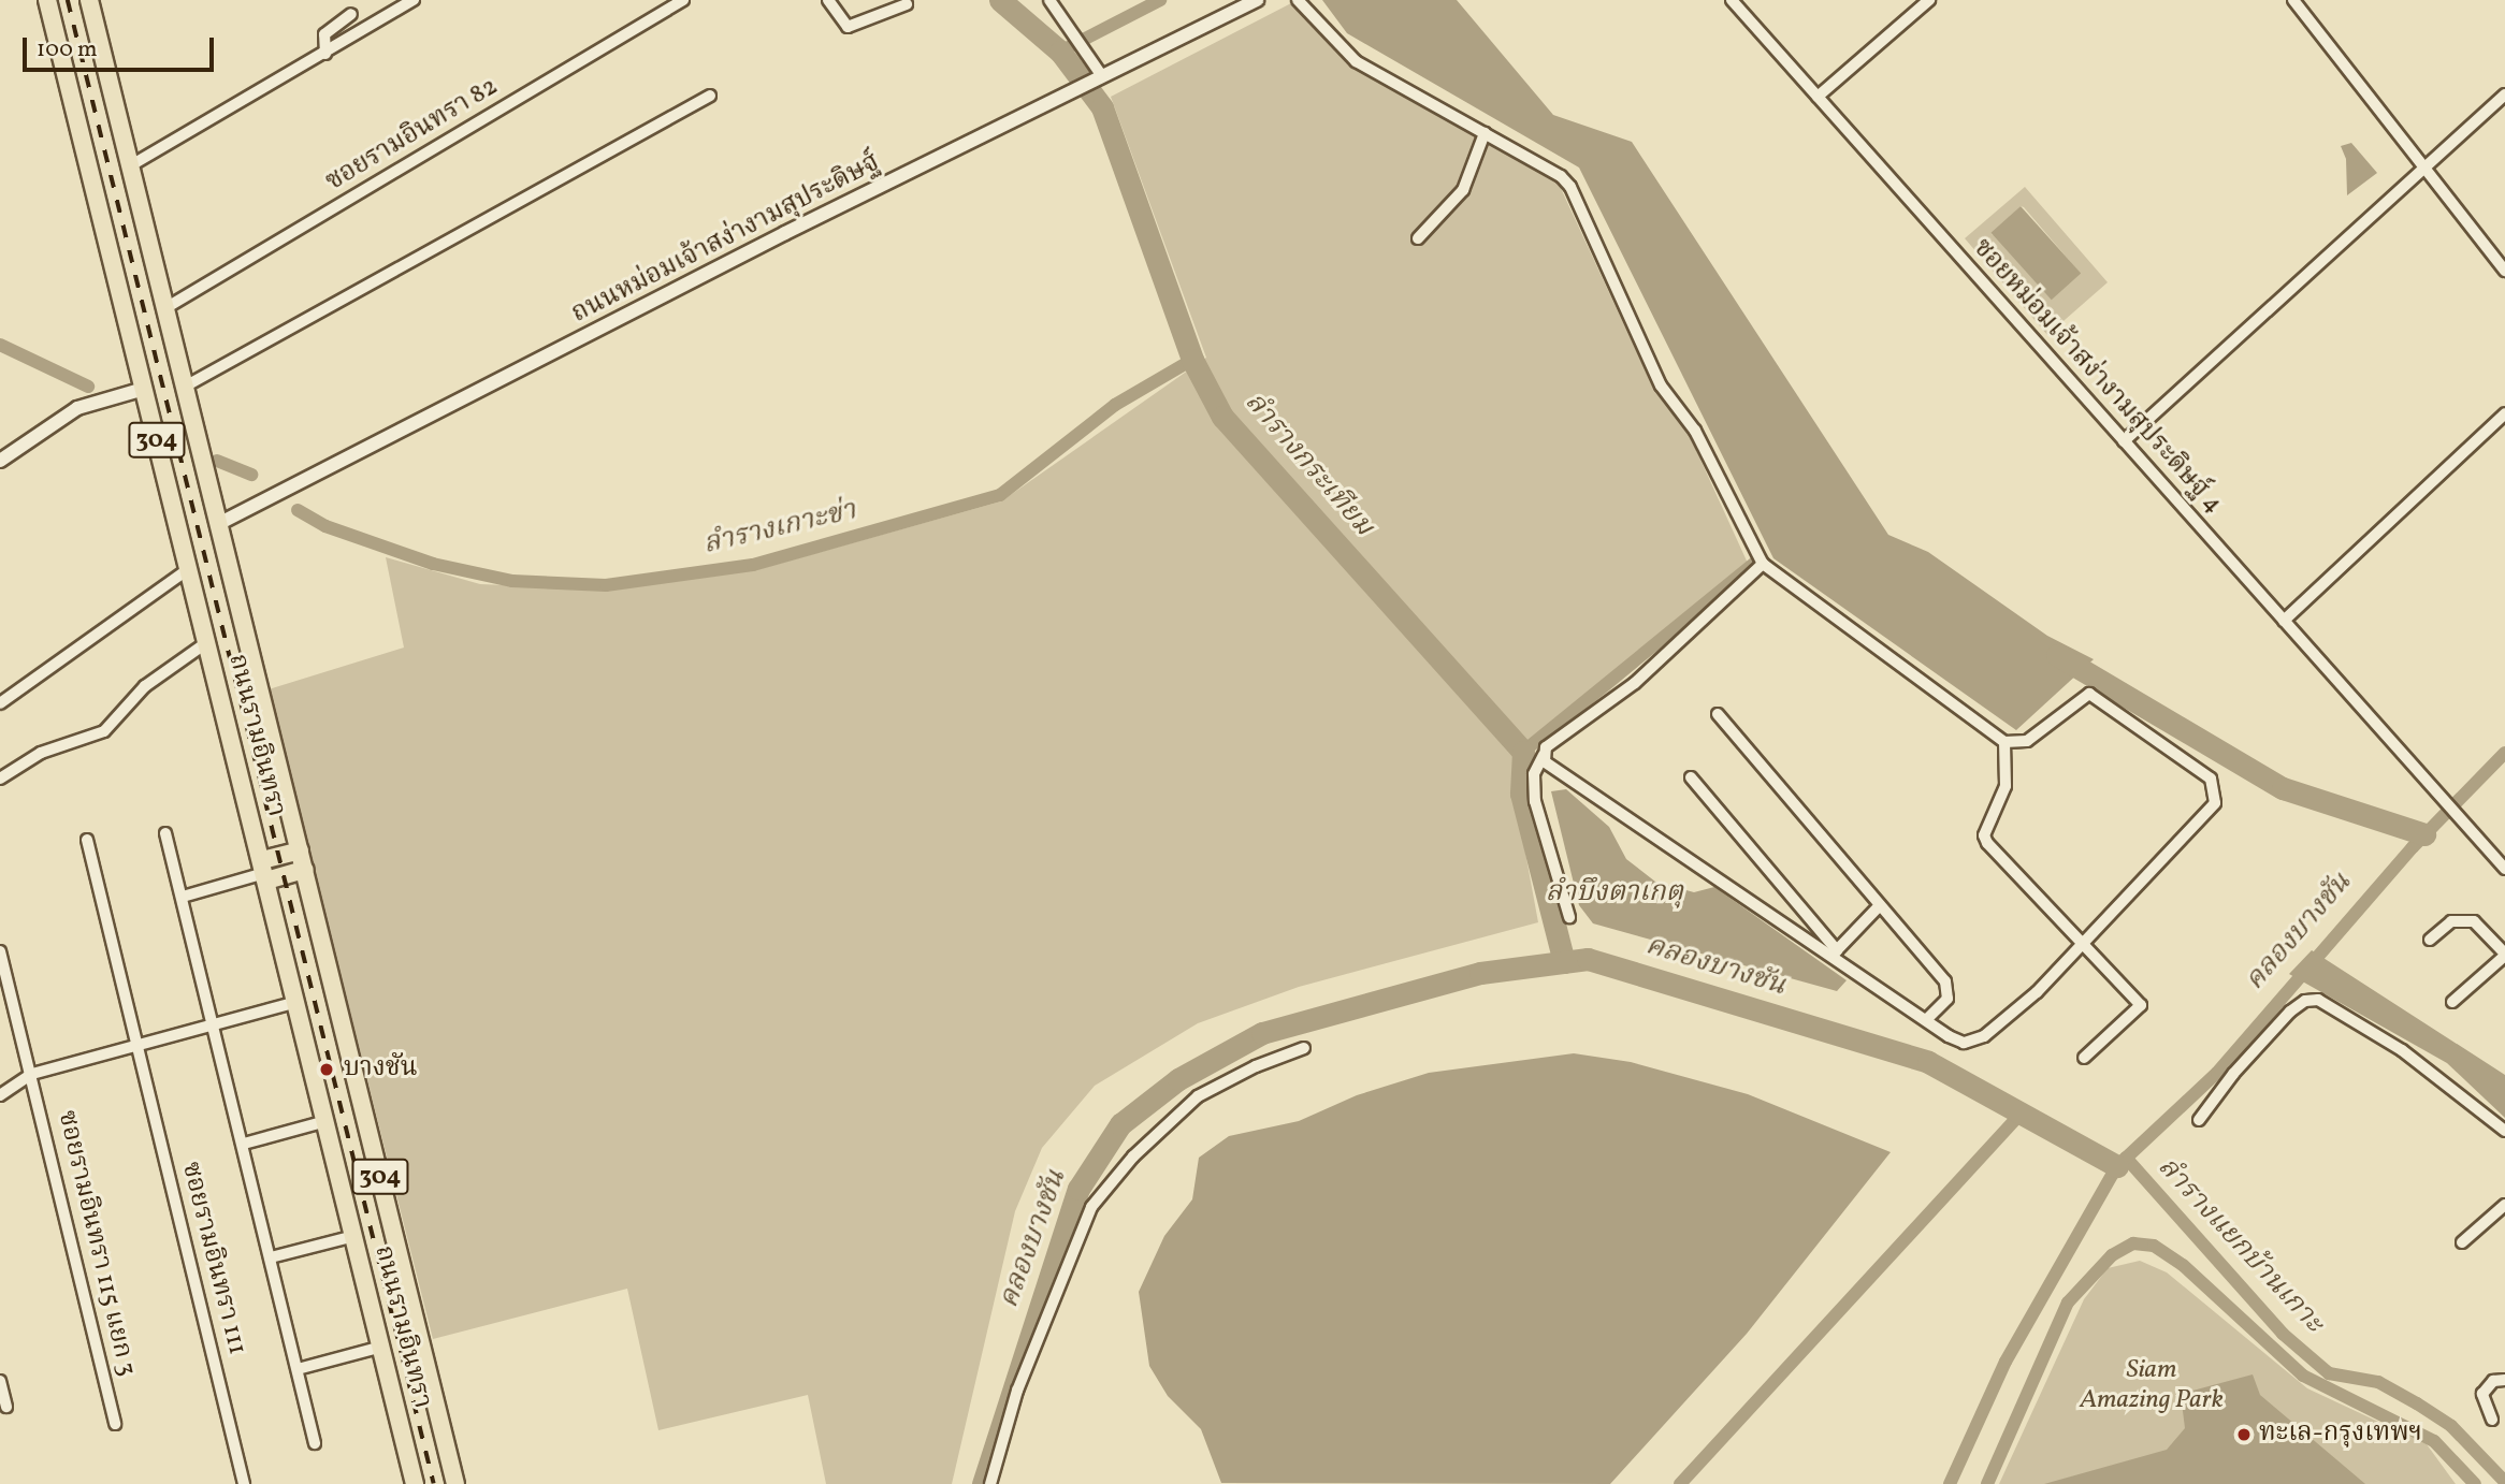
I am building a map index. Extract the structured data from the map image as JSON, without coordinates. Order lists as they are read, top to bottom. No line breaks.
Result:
{"streets":{"highway":["304","ถนนรามอินทรา"],"street":["ซอยรามอินทรา 82","ถนนหม่อมเจ้าสง่างามสุประดิษฐ์","ซอยหม่อมเจ้าสง่างามสุประดิษฐ์ 4","ซอยรามอินทรา 115 แยก 3","ซอยรามอินทรา 111"]},"crossings":[["ซอยรามอินทรา 82","ถนนรามอินทรา"],["ถนนหม่อมเจ้าสง่างามสุประดิษฐ์","ถนนรามอินทรา"]],"water":["ลำรางกระเทียม","ลำรางเกาะข่า","ลำบึงตาเกตุ","คลองบางชัน","ลำรางแยกบ้านเกาะ"],"parks":["Siam Amazing Park"],"places":["บางชัน","ทะเล-กรุงเทพฯ"],"scale_bar":"100 m"}
